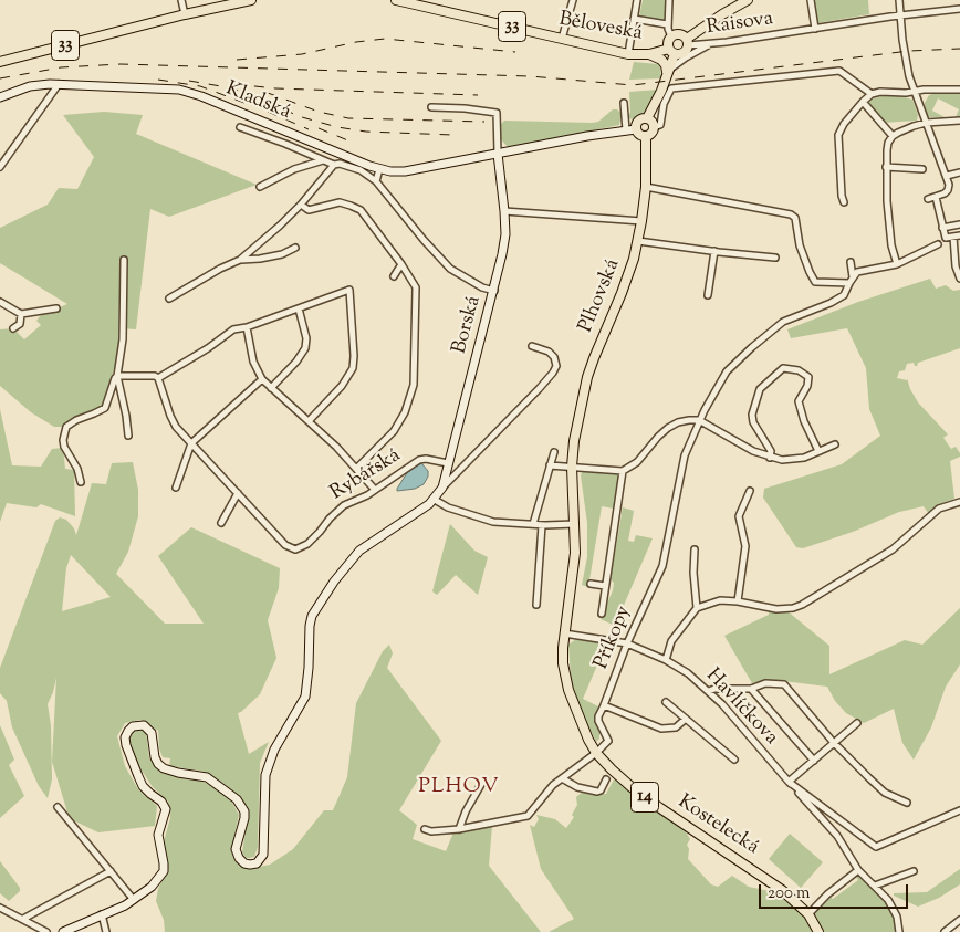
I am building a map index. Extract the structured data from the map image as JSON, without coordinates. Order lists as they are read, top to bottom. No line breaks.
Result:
{"streets":{"main road":["33","Běloveská","Plhovská","14","Kostelecká"],"street":["Raisova","Kladská","Borská","Rybářská","Příkopy","Havlíčkova"]},"crossings":[["Raisova","Běloveská"],["Kladská","Plhovská"],["Kladská","Borská"],["Plhovská","14"],["Borská","Rybářská"],["Příkopy","Havlíčkova"],["Příkopy","Kostelecká"],["Havlíčkova","Kostelecká"],["14","Kostelecká"]],"districts":["PLHOV"],"scale_bar":"200 m"}
